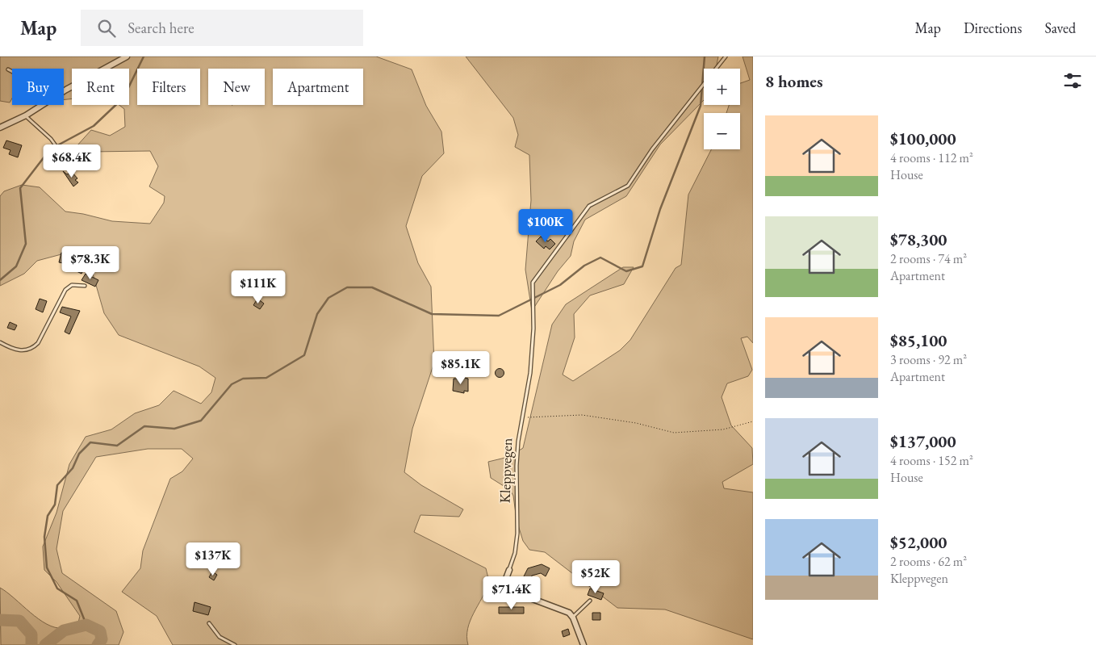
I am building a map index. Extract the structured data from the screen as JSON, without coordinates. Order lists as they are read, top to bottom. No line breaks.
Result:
{"streets":{"lane":["Kleppvegen"]},"page":{"header":"Map","search":"Search here","nav":["Map","Directions","Saved"],"heading":"8 homes","map_buttons":["+","−"],"chip":["Buy","Rent","Filters","New","Apartment"],"list":[{"name":"$100,000","note":"4 rooms · 112 m² · House"},{"name":"$78,300","note":"2 rooms · 74 m² · Apartment"},{"name":"$85,100","note":"3 rooms · 92 m² · Apartment"},{"name":"$137,000","note":"4 rooms · 152 m² · House"},{"name":"$52,000","note":"2 rooms · 62 m² · Kleppvegen"}],"price":["$68.4K","$100K","$78.3K","$111K","$85.1K","$137K","$52K","$71.4K"]}}
